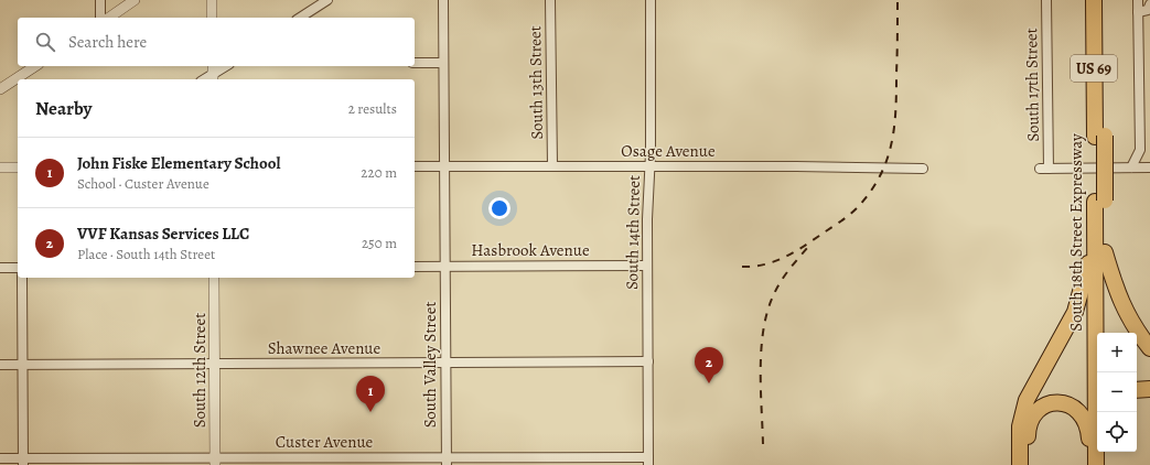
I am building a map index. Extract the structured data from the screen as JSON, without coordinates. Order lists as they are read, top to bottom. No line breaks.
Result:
{"streets":{"highway":["US 69","South 18th Street Expressway"],"street":["South 13th Street","South 17th Street","Osage Avenue","South 14th Street","Hasbrook Avenue","Shawnee Avenue","South Valley Street","South 12th Street","Custer Avenue"]},"crossings":[["South 13th Street","Osage Avenue"],["Osage Avenue","South 14th Street"],["Osage Avenue","South Valley Street"],["South 14th Street","Hasbrook Avenue"],["South 14th Street","Shawnee Avenue"],["South 14th Street","Custer Avenue"],["Hasbrook Avenue","South Valley Street"],["Shawnee Avenue","South Valley Street"],["Shawnee Avenue","South 12th Street"],["South Valley Street","Custer Avenue"],["South 12th Street","Custer Avenue"]],"page":{"search":"Search here","heading":["Nearby","2 results"],"list":[{"mark":"1","name":"John Fiske Elementary School","note":"School · Custer Avenue","value":"220 m"},{"mark":"2","name":"VVF Kansas Services LLC","note":"Place · South 14th Street","value":"250 m"}],"map_buttons":["+","−"],"pins":["2","1"]}}
